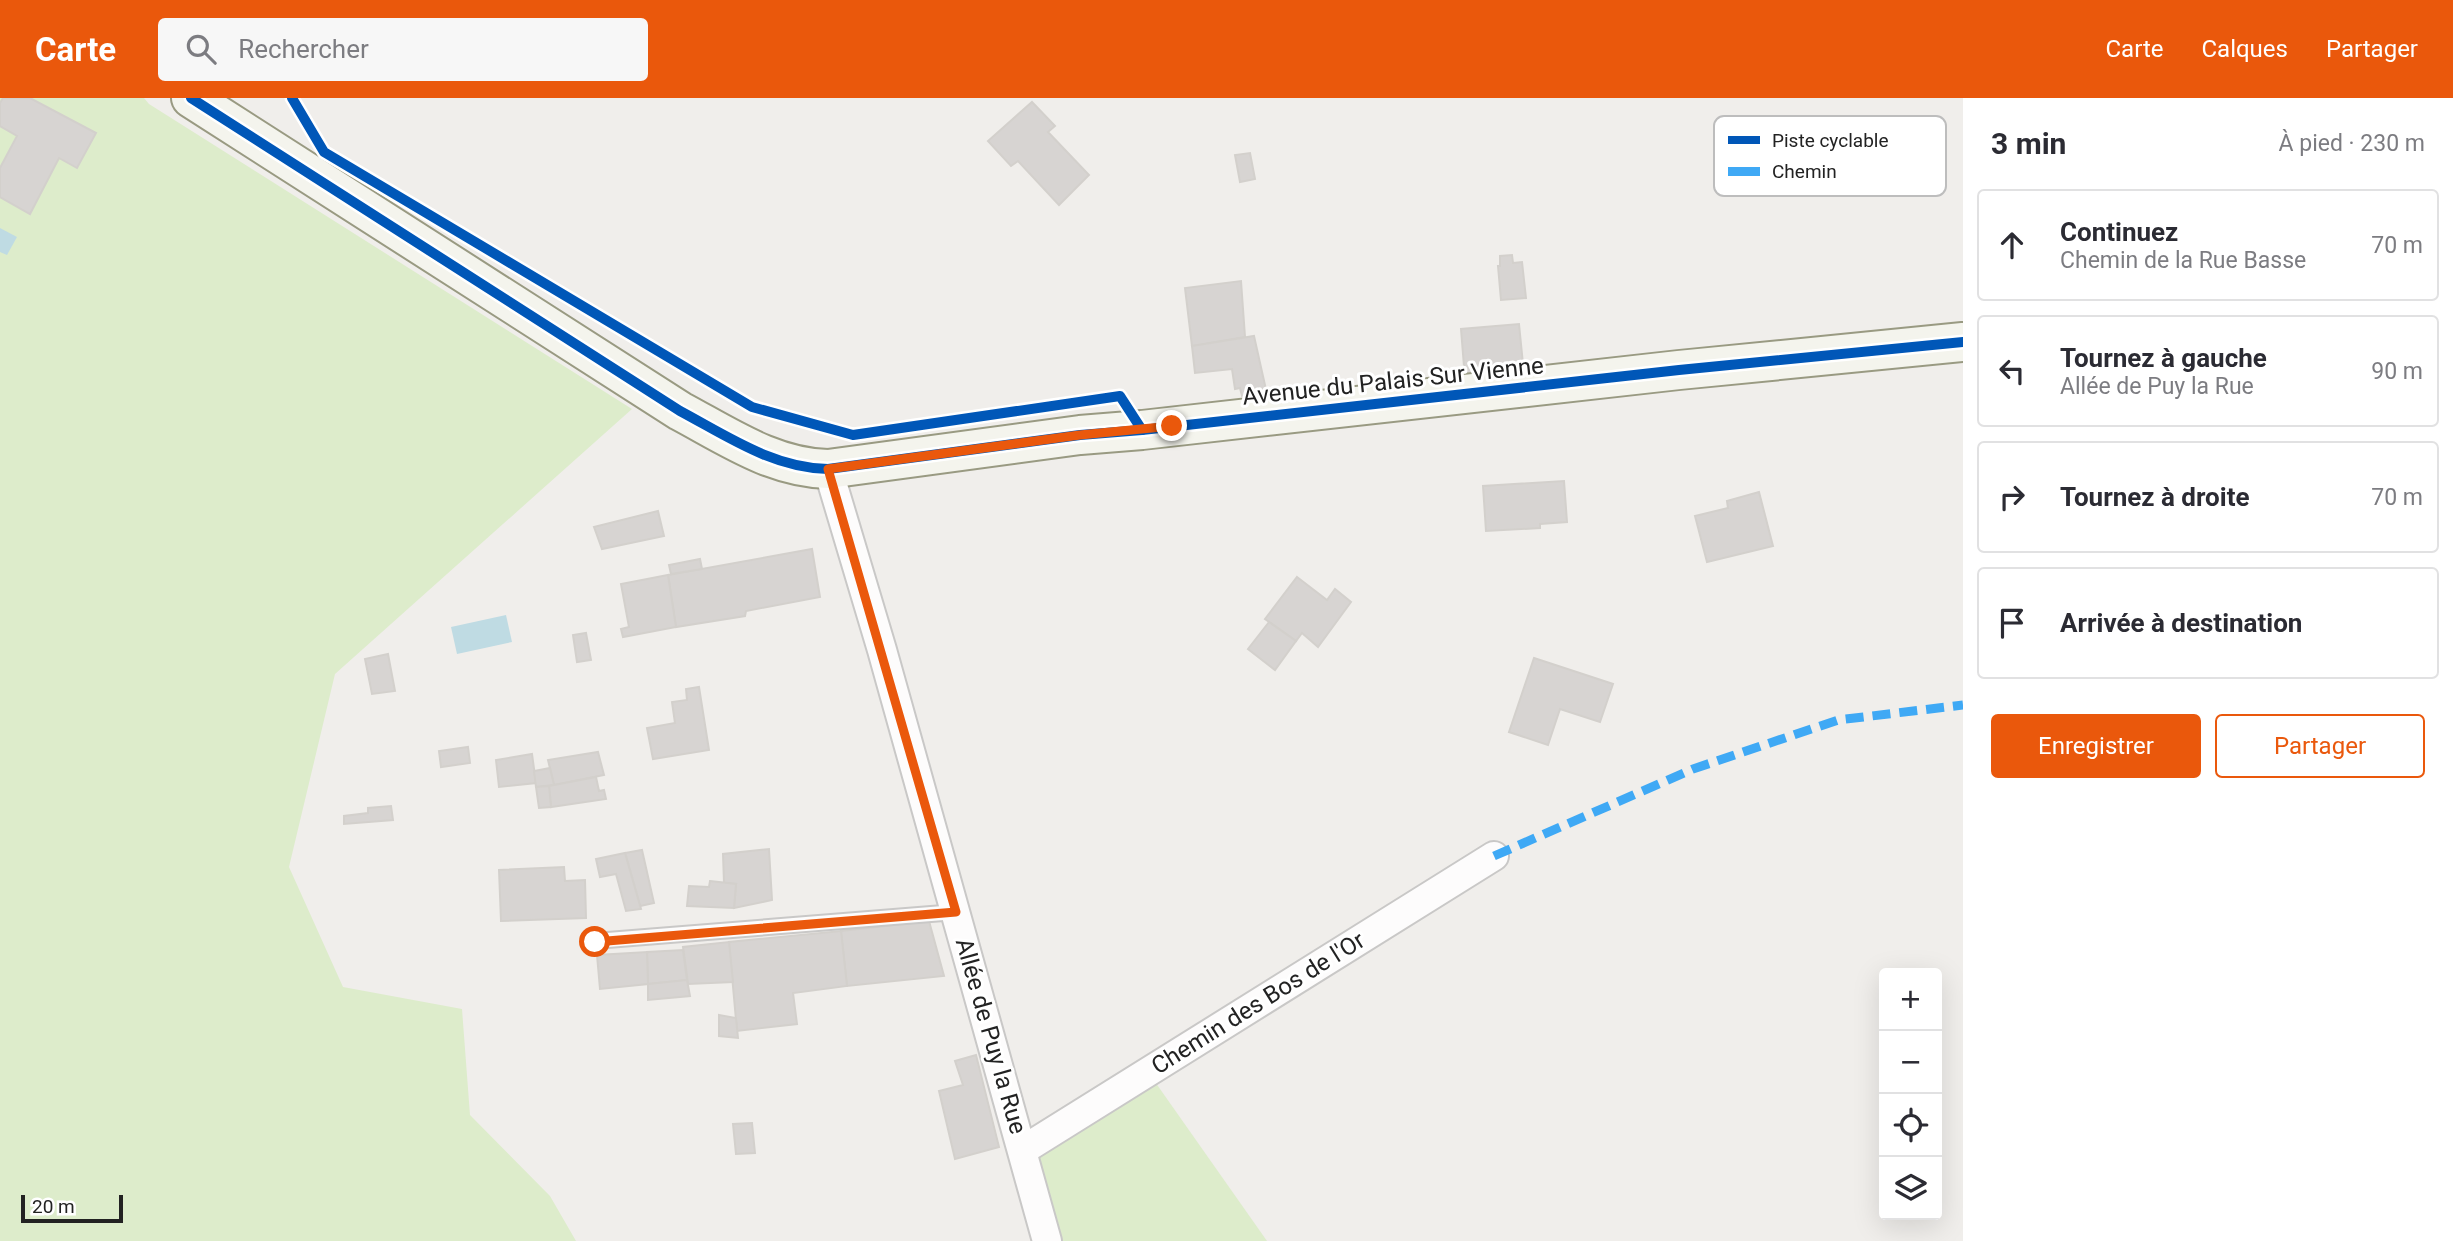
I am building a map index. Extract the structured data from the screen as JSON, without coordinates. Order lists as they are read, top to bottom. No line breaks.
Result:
{"streets":{"main road":["Avenue du Palais Sur Vienne"],"street":["Chemin des Bos de l'Or","Allée de Puy la Rue"]},"crossings":[["Avenue du Palais Sur Vienne","Allée de Puy la Rue"],["Chemin des Bos de l'Or","Allée de Puy la Rue"]],"legend":["Piste cyclable","Chemin"],"scale_bar":"20 m","page":{"header":"Carte","search":"Rechercher","nav":["Carte","Calques","Partager"],"heading":["3 min","À pied · 230 m"],"list":[["Continuez","Chemin de la Rue Basse","70 m"],["Tournez à gauche","Allée de Puy la Rue","90 m"],["Tournez à droite","70 m"],"Arrivée à destination"],"buttons":["Enregistrer","Partager"],"map_buttons":["+","−"],"scale":"20 m"}}
